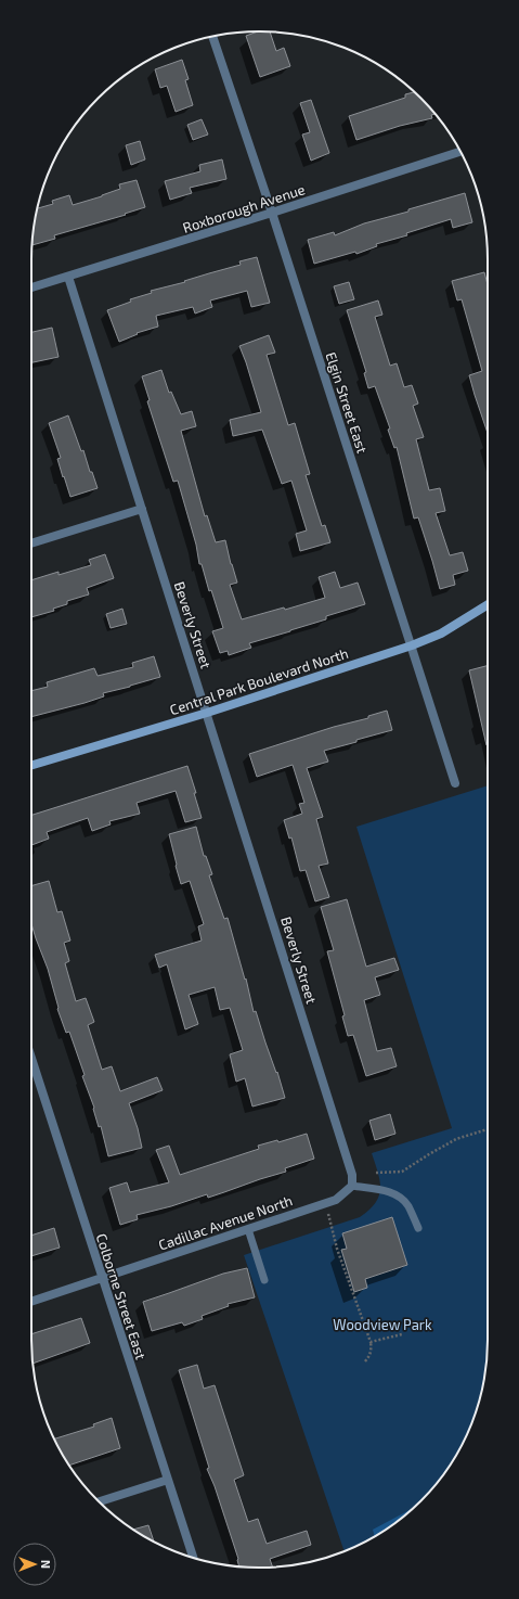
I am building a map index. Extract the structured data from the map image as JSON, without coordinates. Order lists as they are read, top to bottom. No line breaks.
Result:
{"streets":{"street":["Roxborough Avenue","Elgin Street East","Beverly Street","Central Park Boulevard North","Cadillac Avenue North","Colborne Street East"]},"crossings":[["Roxborough Avenue","Elgin Street East"],["Roxborough Avenue","Beverly Street"],["Elgin Street East","Central Park Boulevard North"],["Beverly Street","Central Park Boulevard North"],["Beverly Street","Cadillac Avenue North"],["Cadillac Avenue North","Colborne Street East"]],"parks":["Woodview Park"],"north":"right"}
